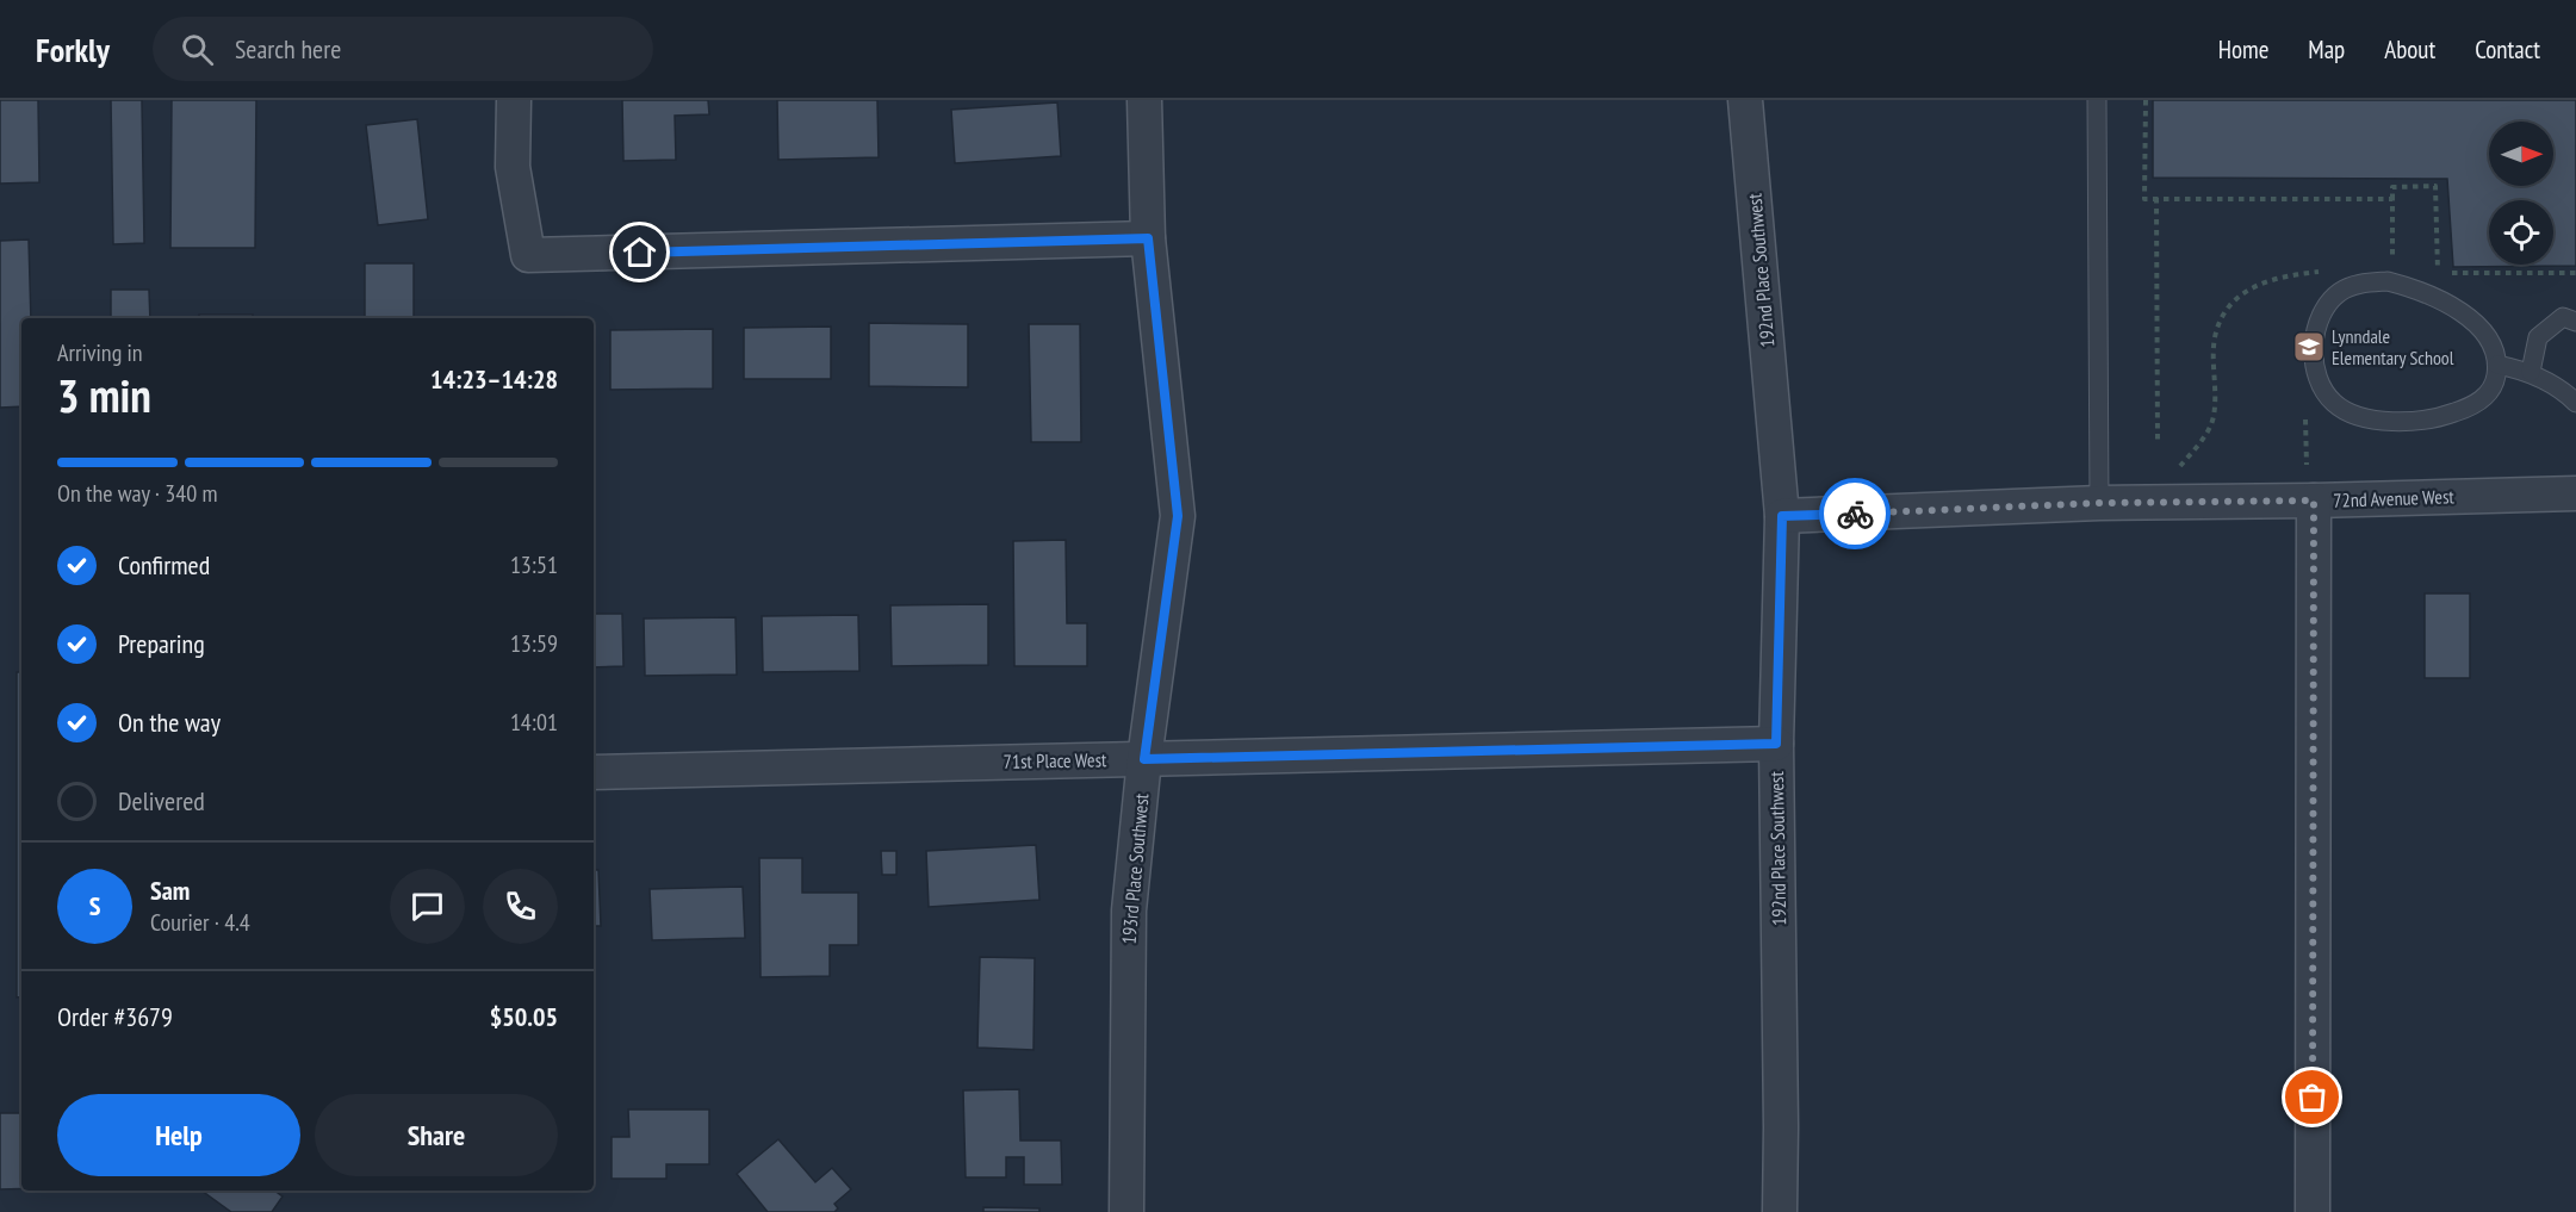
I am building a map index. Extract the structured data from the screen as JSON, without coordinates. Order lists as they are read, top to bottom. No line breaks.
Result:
{"streets":{"street":["192nd Place Southwest","72nd Avenue West","71st Place West","193rd Place Southwest"]},"crossings":[["192nd Place Southwest","72nd Avenue West"],["192nd Place Southwest","71st Place West"],["71st Place West","193rd Place Southwest"]],"places":{"school or university":["Lynndale Elementary School"]},"north":"right","page":{"header":"Forkly","search":"Search here","nav":["Home","Map","About","Contact"],"heading":["3 min","Arriving in","14:23–14:28"],"panel":["Sam","Courier · 4.4","Order #3679","$50.05"],"bar":"On the way · 340 m","list":[["Confirmed","13:51"],["Preparing","13:59"],["On the way","14:01"],"Delivered"],"round":"S","buttons":["Help","Share"]}}
